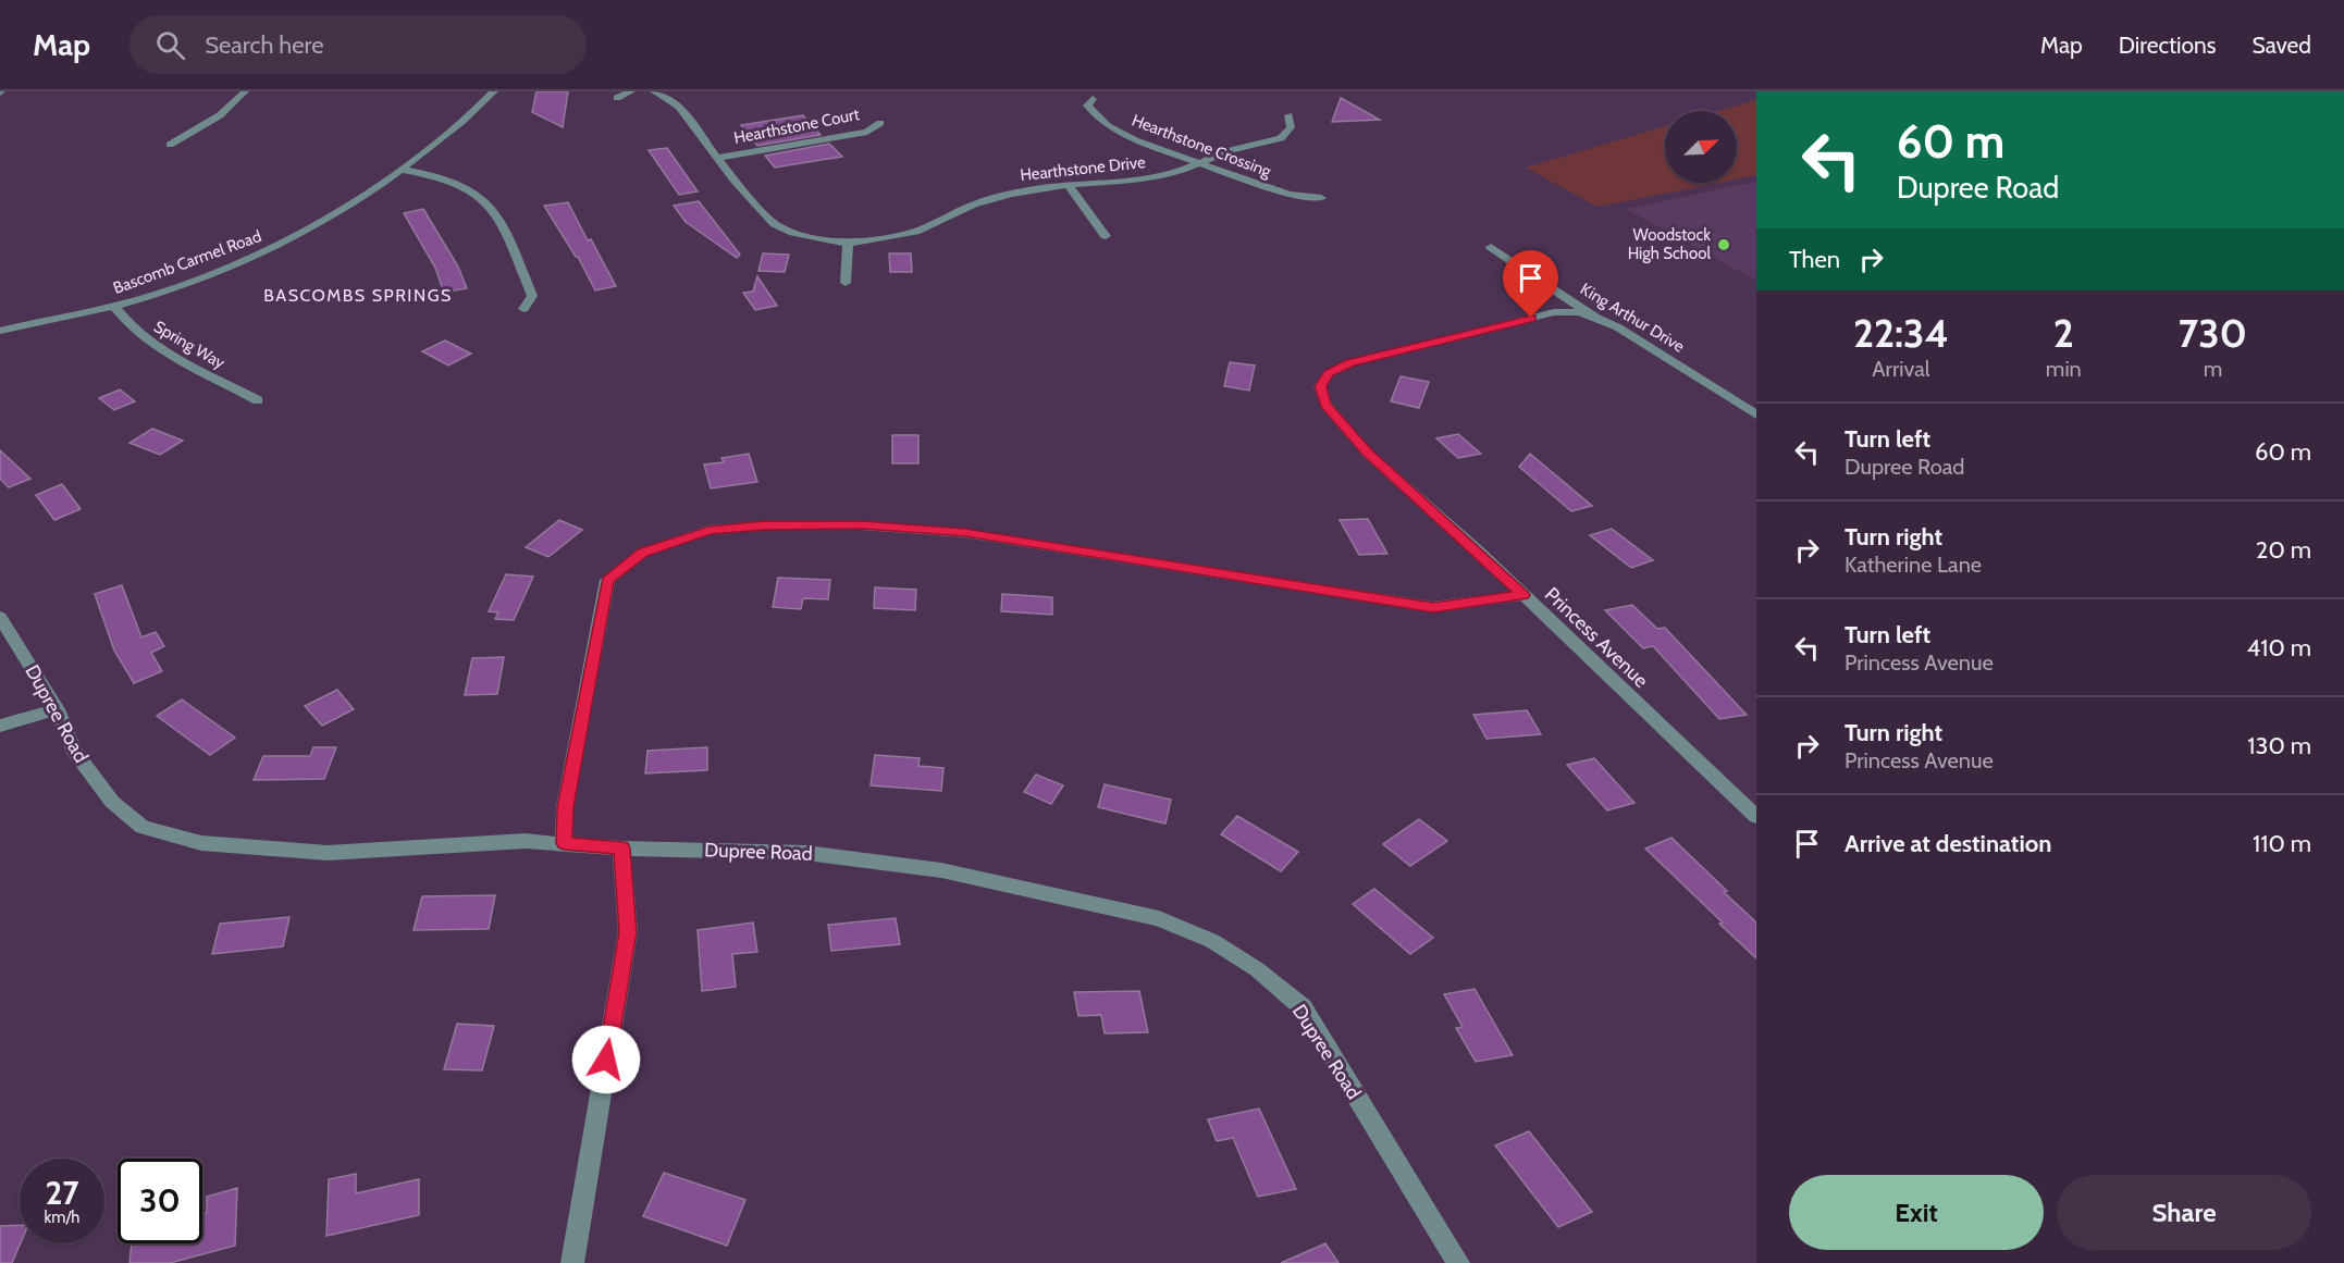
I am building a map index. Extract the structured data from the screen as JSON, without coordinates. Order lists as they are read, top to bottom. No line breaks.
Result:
{"streets":{"street":["Hearthstone Court","Hearthstone Crossing","Hearthstone Drive","Bascomb Carmel Road","King Arthur Drive","Spring Way","Princess Avenue","Dupree Road"]},"crossings":[["Hearthstone Court","Hearthstone Drive"],["Hearthstone Crossing","Hearthstone Drive"],["Bascomb Carmel Road","Spring Way"],["King Arthur Drive","Princess Avenue"]],"districts":["BASCOMBS SPRINGS"],"places":["Woodstock High School"],"north":"top right","page":{"header":"Map","search":"Search here","nav":["Map","Directions","Saved"],"turn":["60 m","Dupree Road"],"then":"Then","eta":["22:34","Arrival","2","min","730","m"],"list":[{"name":"Turn left","note":"Dupree Road","value":"60 m"},{"name":"Turn right","note":"Katherine Lane","value":"20 m"},{"name":"Turn left","note":"Princess Avenue","value":"410 m"},{"name":"Turn right","note":"Princess Avenue","value":"130 m"},{"name":"Arrive at destination","value":"110 m"}],"speed":"27 km/h","limit":"30","buttons":["Exit","Share"]}}
